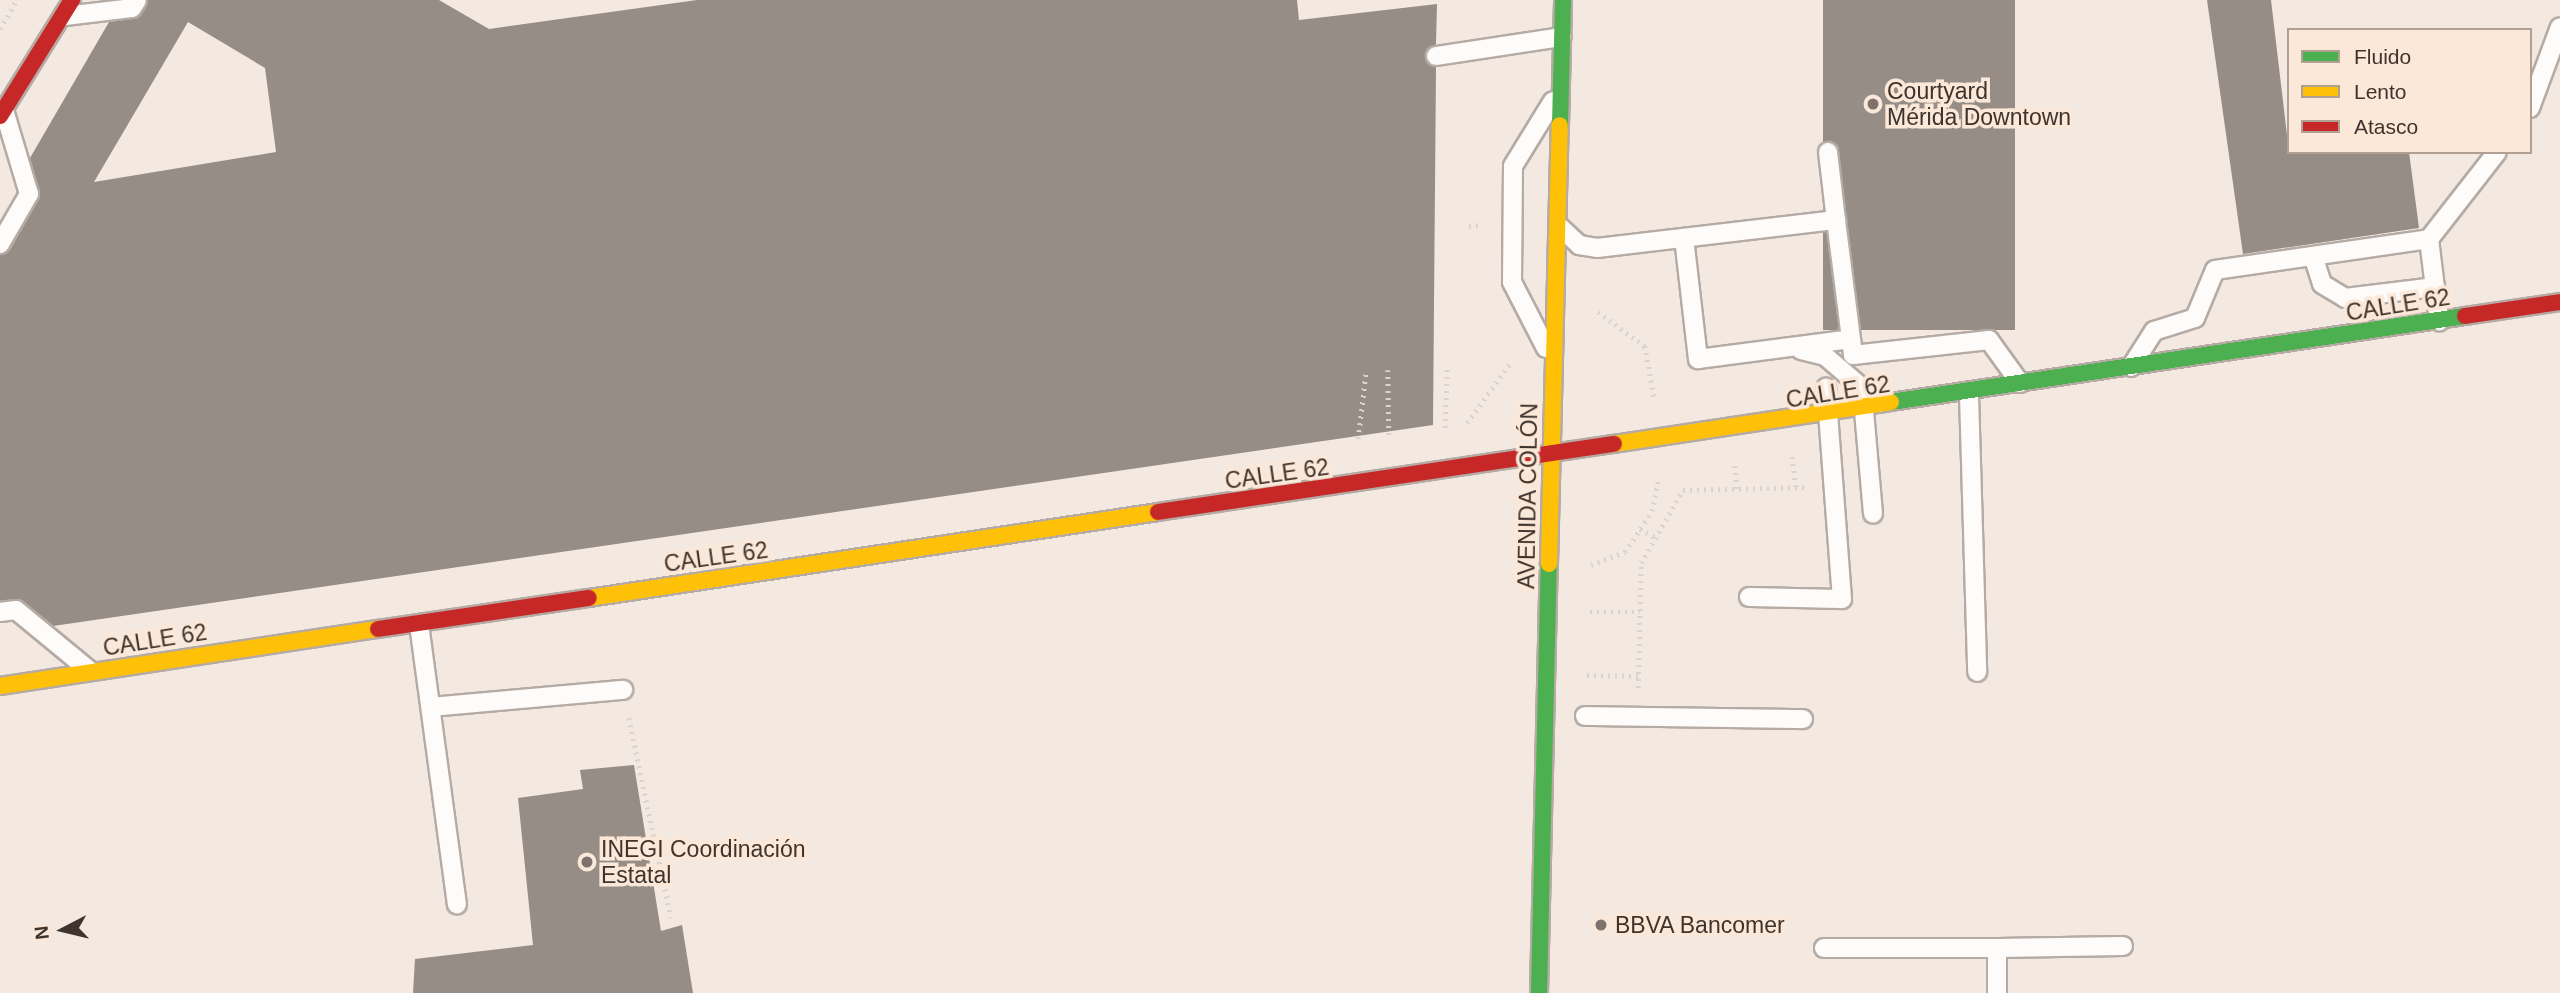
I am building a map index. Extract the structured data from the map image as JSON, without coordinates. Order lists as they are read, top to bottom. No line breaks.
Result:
{"streets":{"main road":["CALLE 62","AVENIDA COLÓN"]},"crossings":[["CALLE 62","AVENIDA COLÓN"]],"places":["Courtyard Mérida Downtown","INEGI Coordinación Estatal","BBVA Bancomer"],"legend":["Fluido","Lento","Atasco"],"north":"left"}
